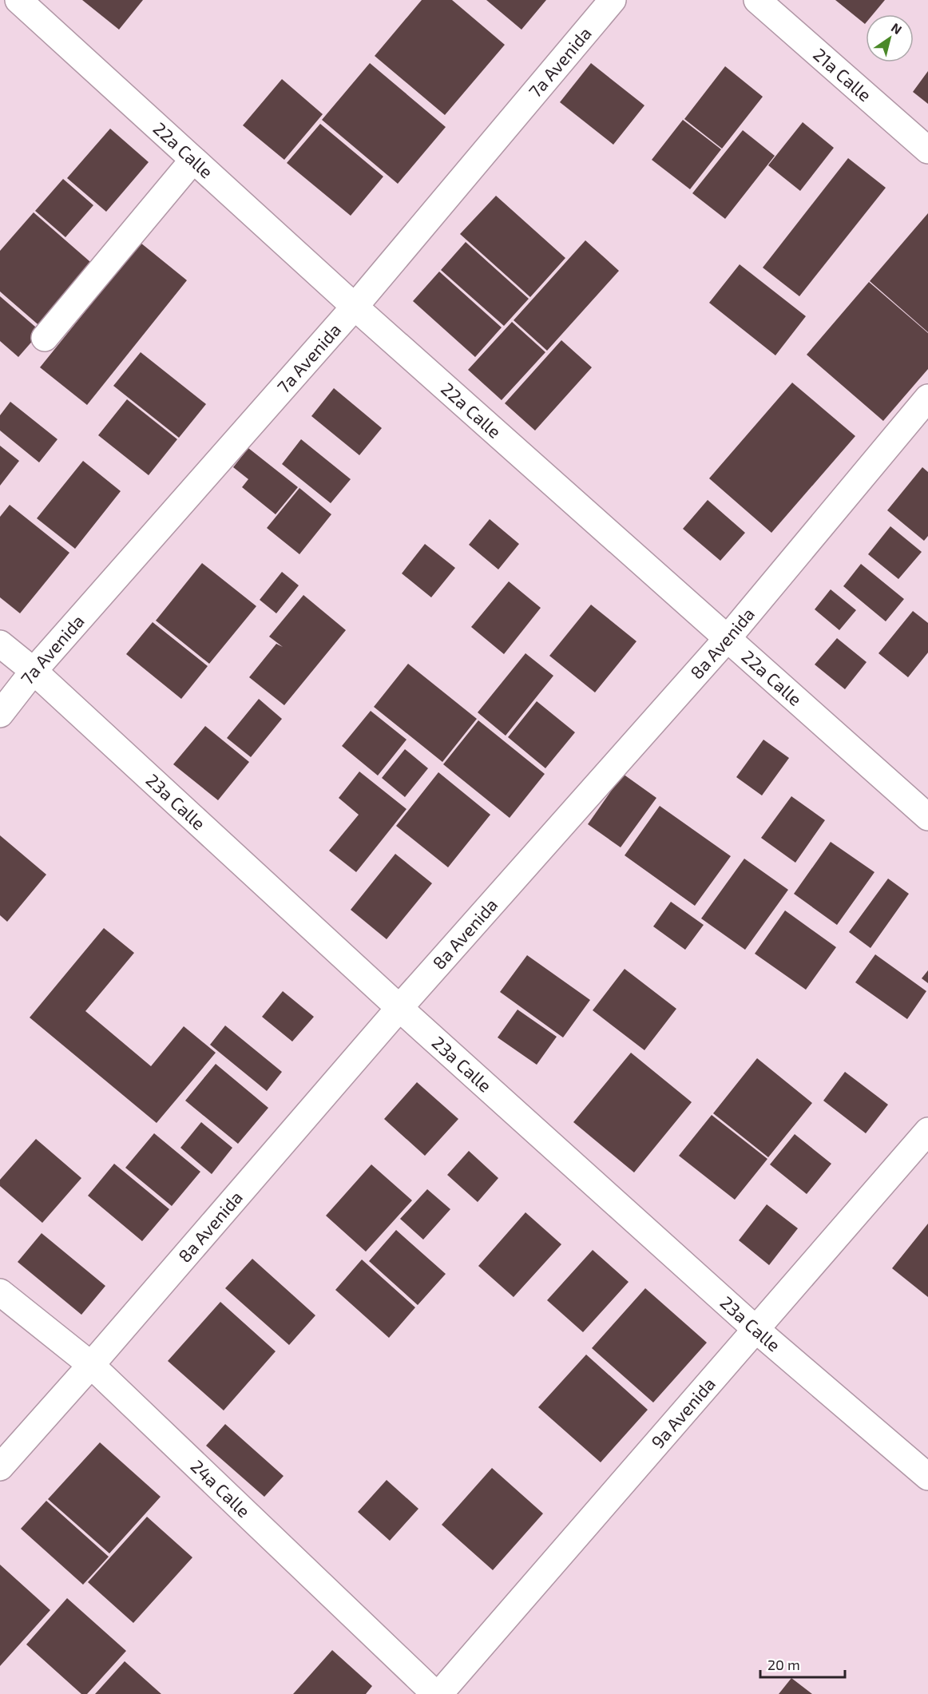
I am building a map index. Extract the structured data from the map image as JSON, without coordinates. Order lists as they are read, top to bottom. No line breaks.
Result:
{"streets":{"street":["7a Avenida","21a Calle","22a Calle","8a Avenida","23a Calle","9a Avenida","24a Calle"]},"crossings":[["7a Avenida","22a Calle"],["7a Avenida","23a Calle"],["22a Calle","8a Avenida"],["8a Avenida","23a Calle"],["8a Avenida","24a Calle"],["23a Calle","9a Avenida"]],"scale_bar":"20 m","north":"top right"}
